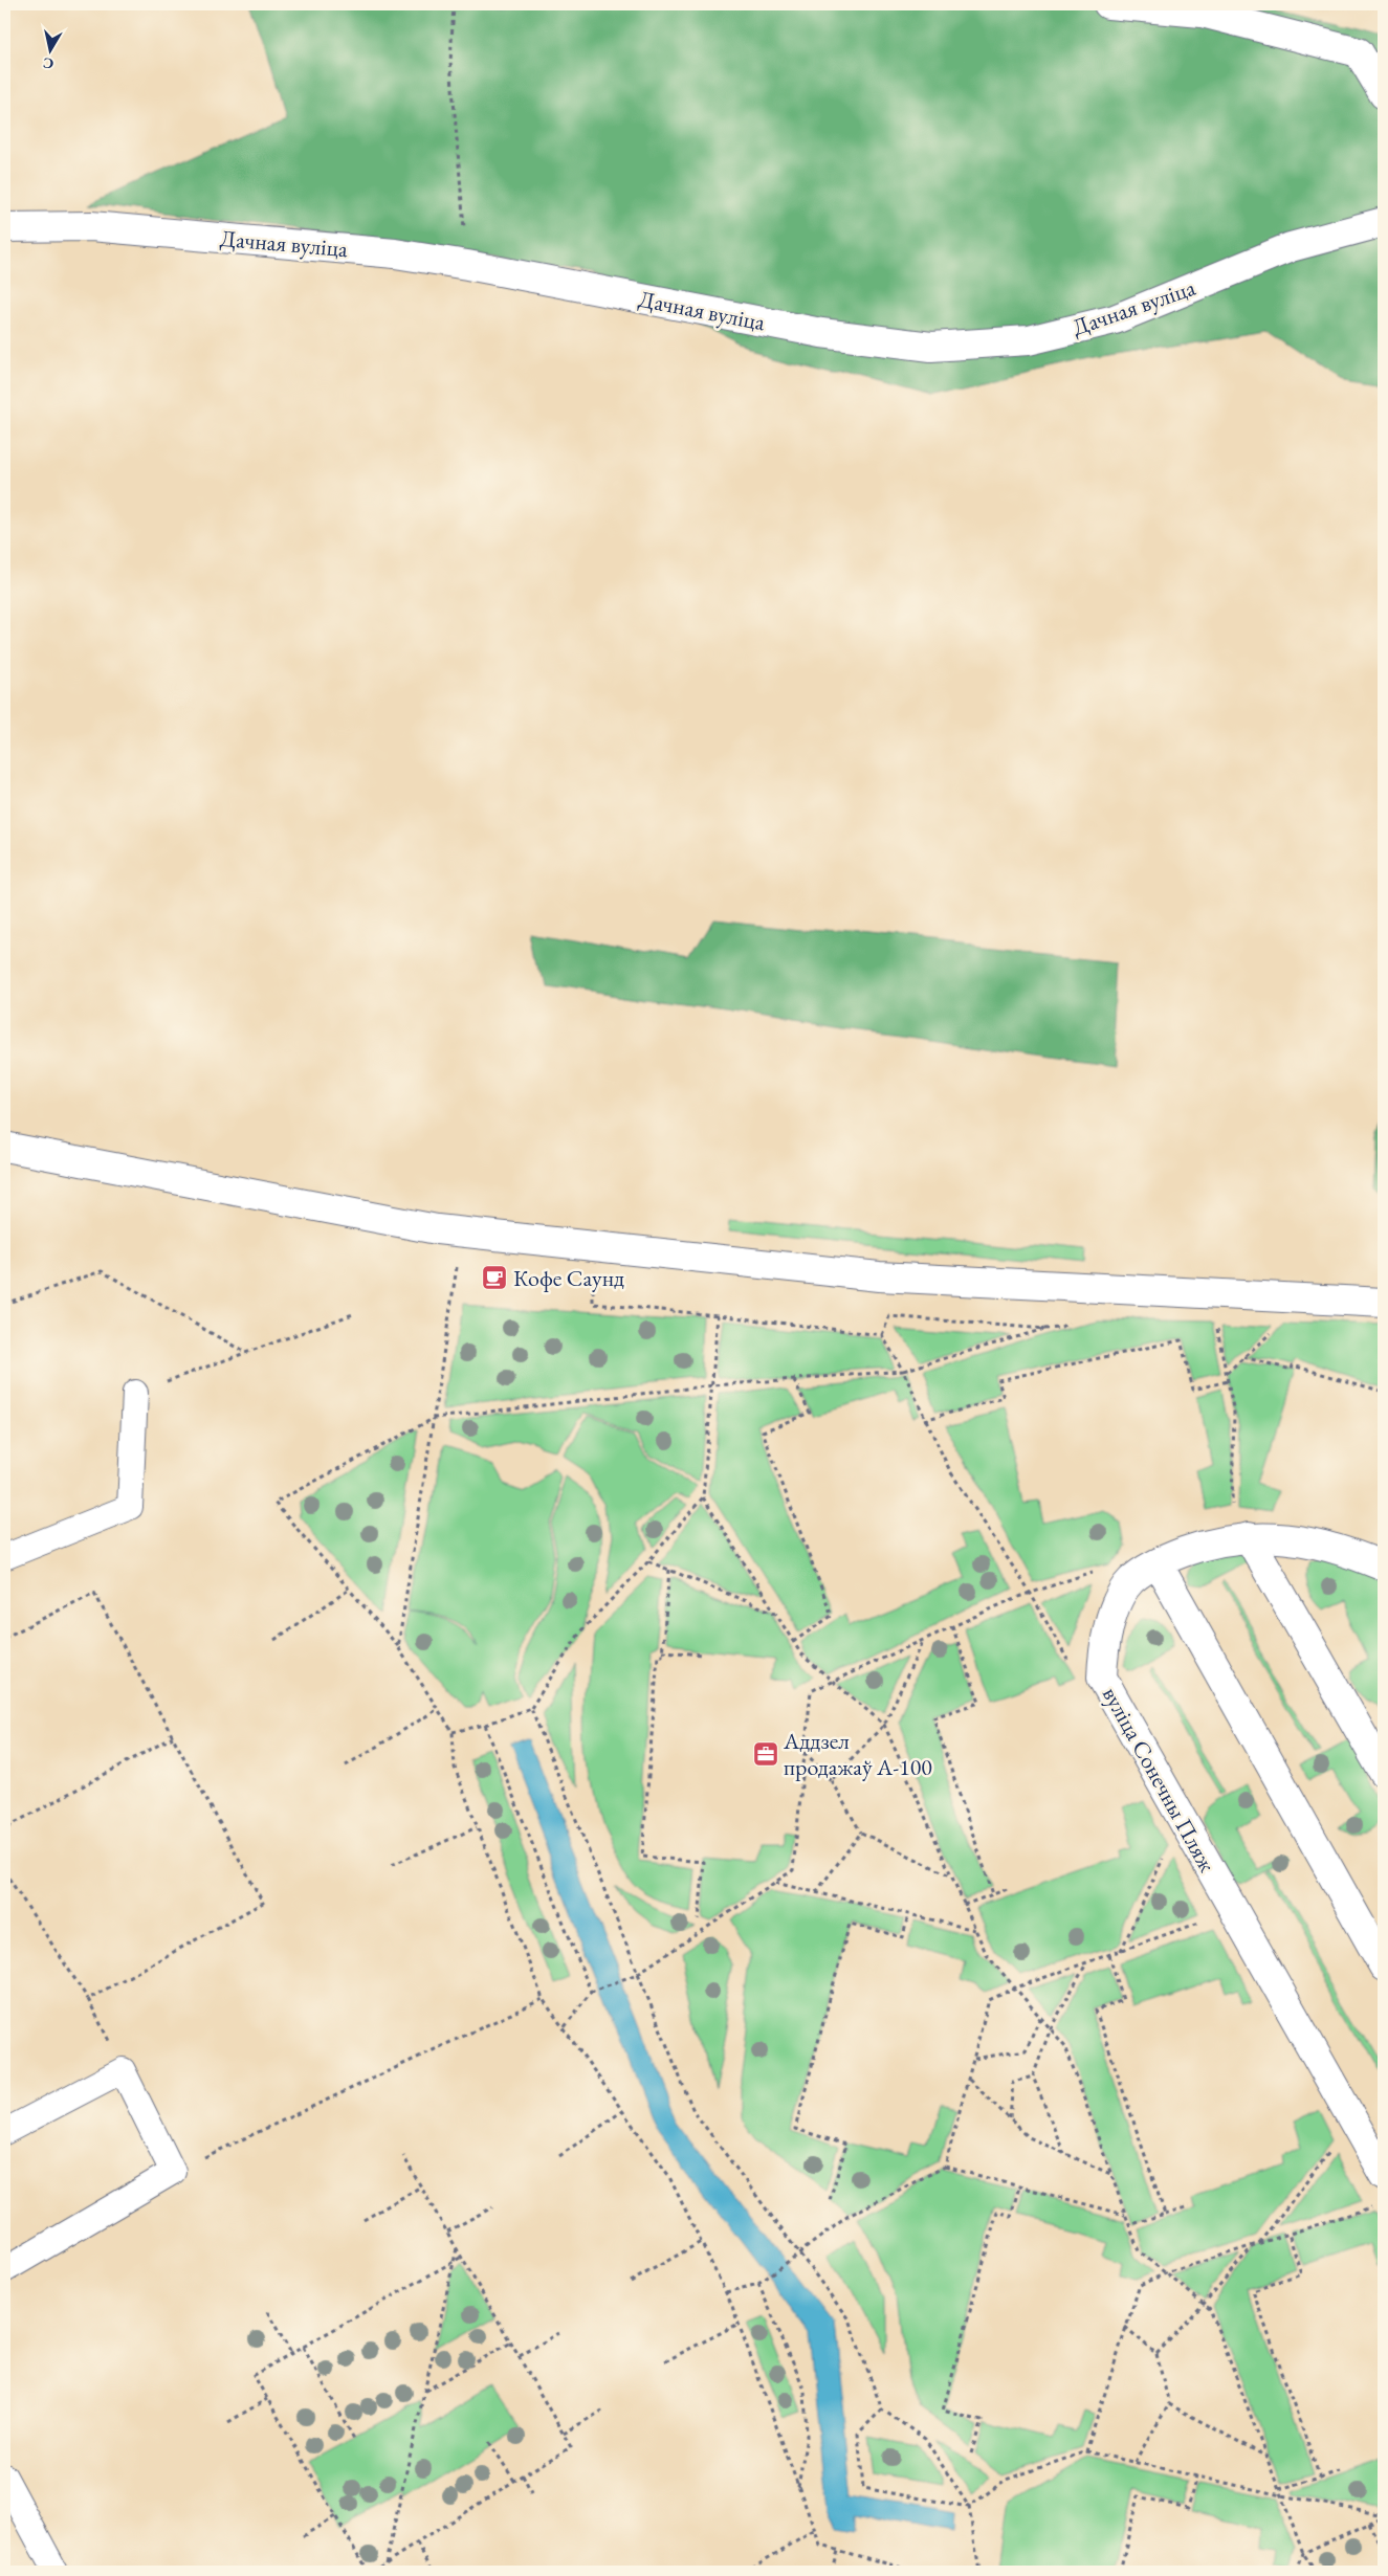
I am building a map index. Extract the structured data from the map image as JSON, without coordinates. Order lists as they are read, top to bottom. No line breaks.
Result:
{"streets":{"street":["Дачная вуліца","вуліца Сонечны Пляж"]},"places":{"cafe":["Кофе Саунд"],"office":["Аддзел продажаў А-100"]},"north":"bottom"}
